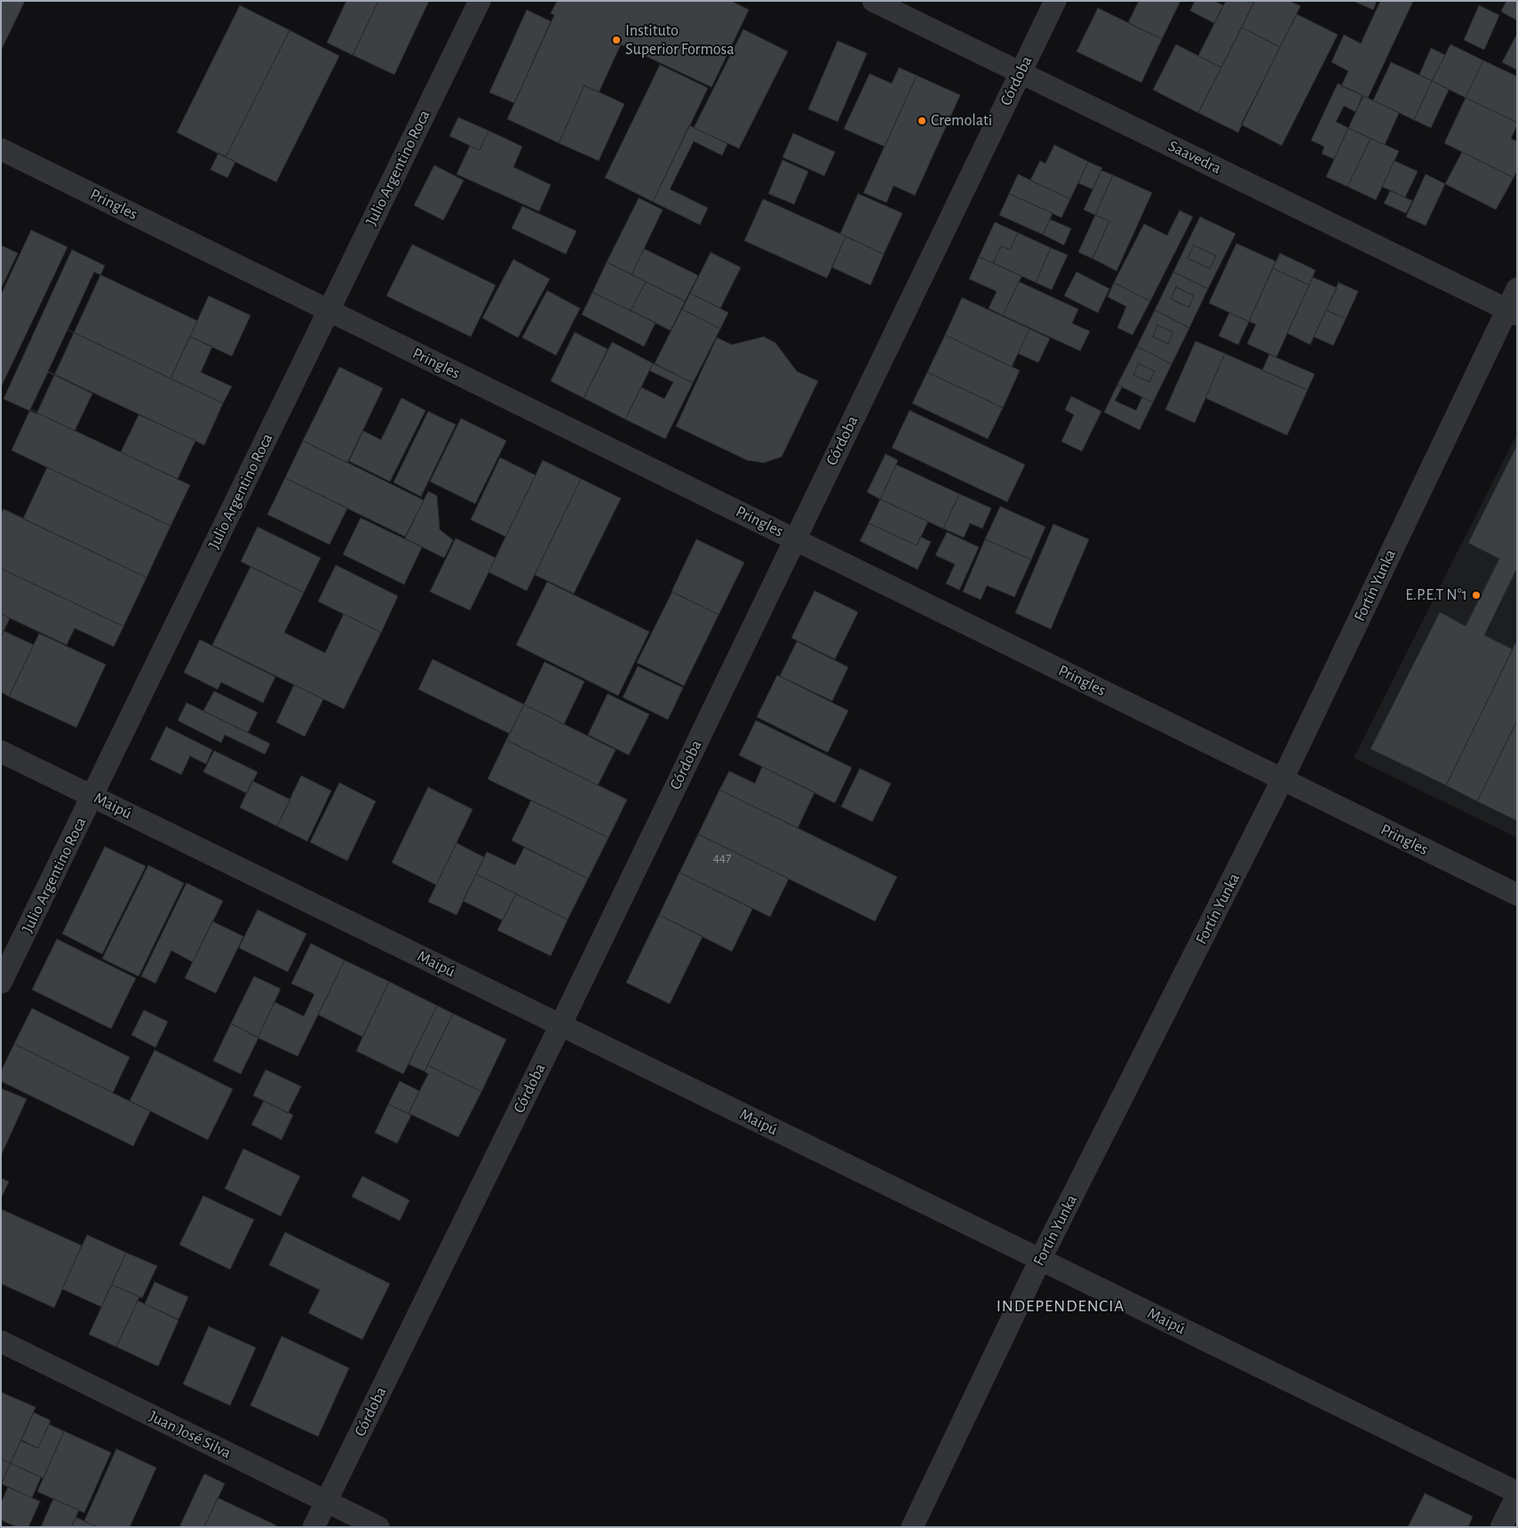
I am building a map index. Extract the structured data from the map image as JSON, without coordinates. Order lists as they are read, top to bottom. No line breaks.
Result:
{"streets":{"street":["Córdoba","Saavedra","Julio Argentino Roca","Pringles","Fortín Yunka","Maipú","Juan José Silva"]},"crossings":[["Córdoba","Saavedra"],["Córdoba","Pringles"],["Córdoba","Maipú"],["Córdoba","Juan José Silva"],["Saavedra","Fortín Yunka"],["Julio Argentino Roca","Pringles"],["Julio Argentino Roca","Maipú"],["Pringles","Fortín Yunka"],["Fortín Yunka","Maipú"]],"districts":["INDEPENDENCIA"],"places":["Instituto Superior Formosa","Cremolati","E.P.E.T N°1"],"house_numbers":["447"]}
